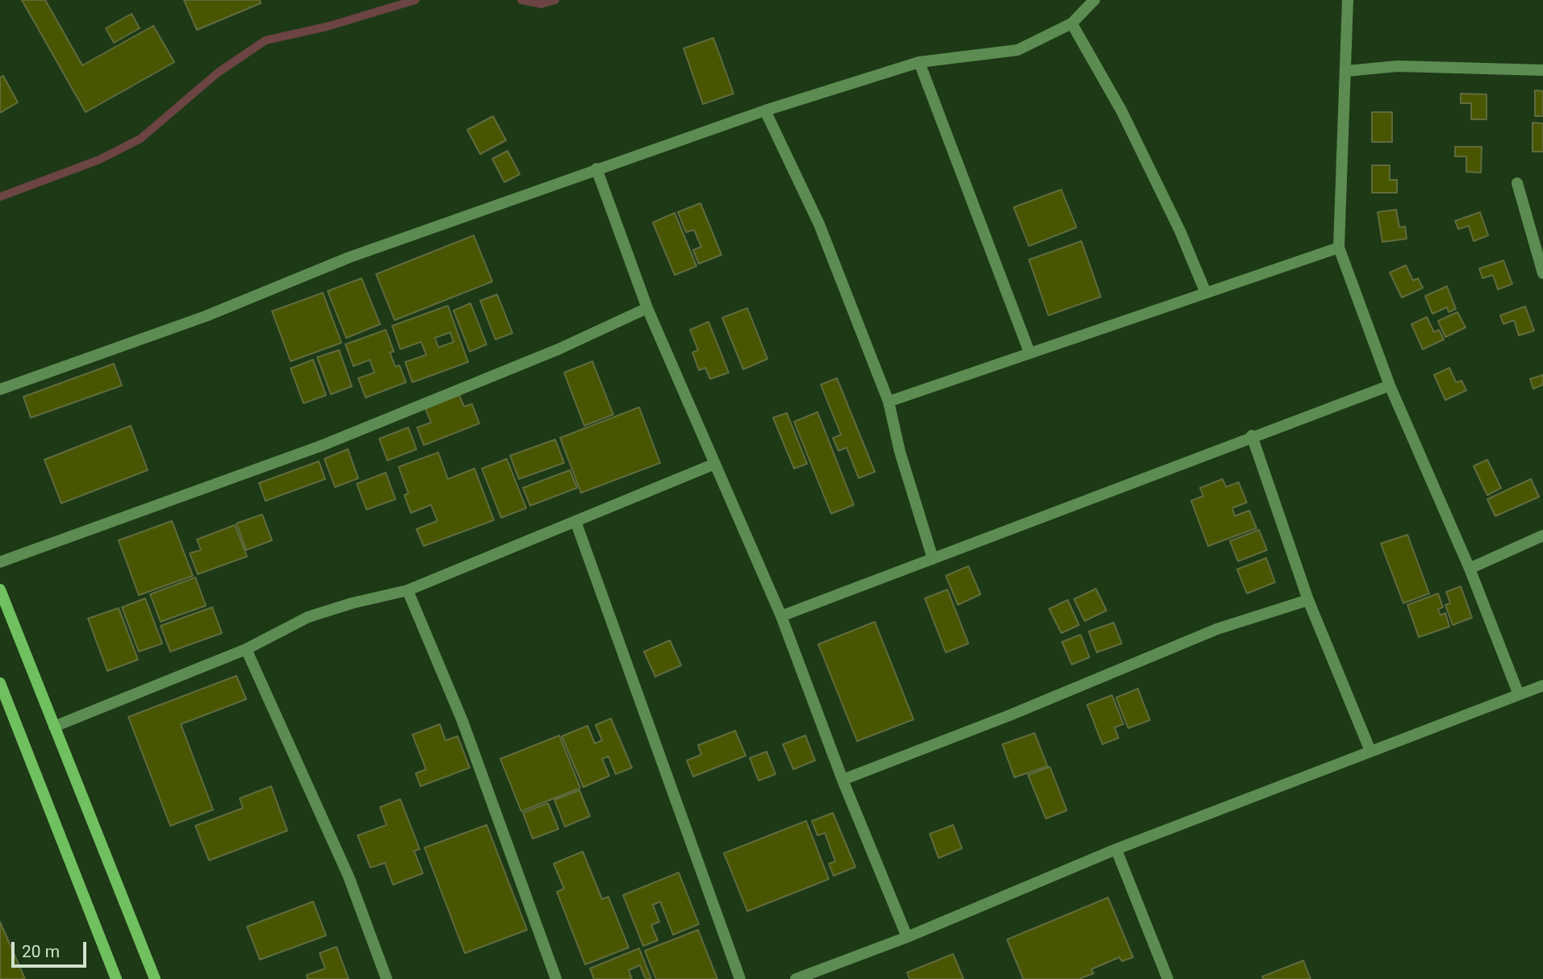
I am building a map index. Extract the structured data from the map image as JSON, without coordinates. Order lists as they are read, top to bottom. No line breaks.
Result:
{"scale_bar":"20 m"}
